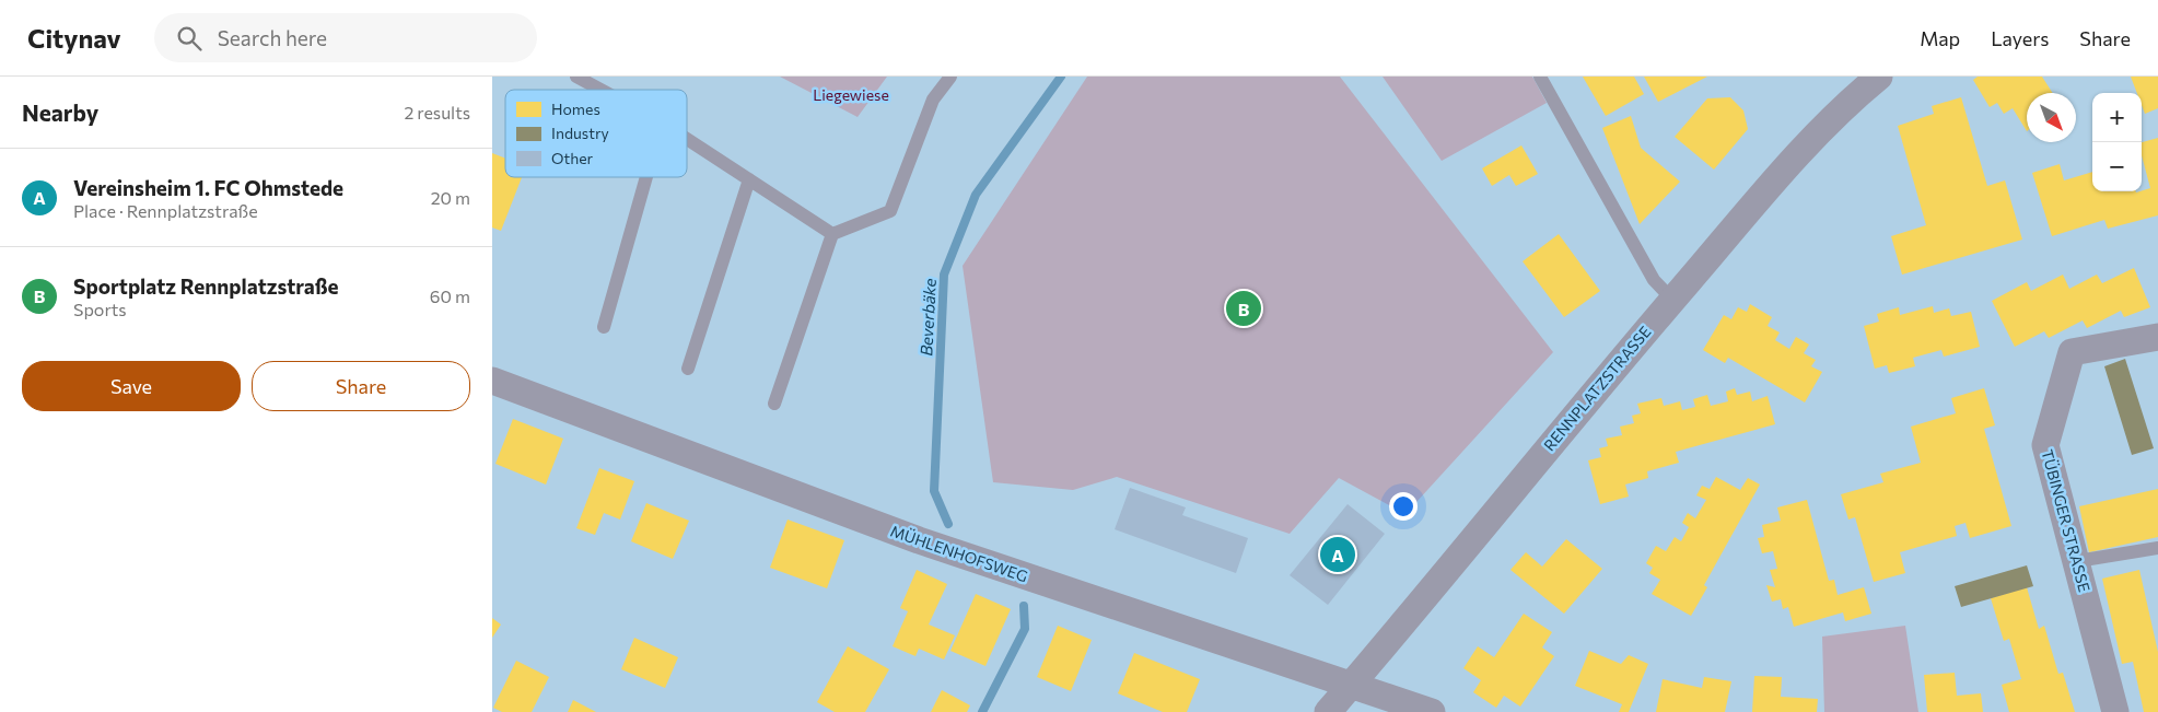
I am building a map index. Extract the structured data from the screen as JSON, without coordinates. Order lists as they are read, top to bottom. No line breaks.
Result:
{"streets":{"street":["RENNPLATZSTRASSE","TÜBINGER STRASSE","MÜHLENHOFSWEG"]},"crossings":[["RENNPLATZSTRASSE","MÜHLENHOFSWEG"]],"water":["Beverbäke"],"parks":["Liegewiese"],"legend":["Homes","Industry","Other"],"north":"bottom right","page":{"header":"Citynav","search":"Search here","nav":["Map","Layers","Share"],"heading":["Nearby","2 results"],"map_buttons":["+","−"],"list":[{"mark":"A","name":"Vereinsheim 1. FC Ohmstede","note":"Place · Rennplatzstraße","value":"20 m"},{"mark":"B","name":"Sportplatz Rennplatzstraße","note":"Sports","value":"60 m"}],"pins":["B","A"],"buttons":["Save","Share"]}}
